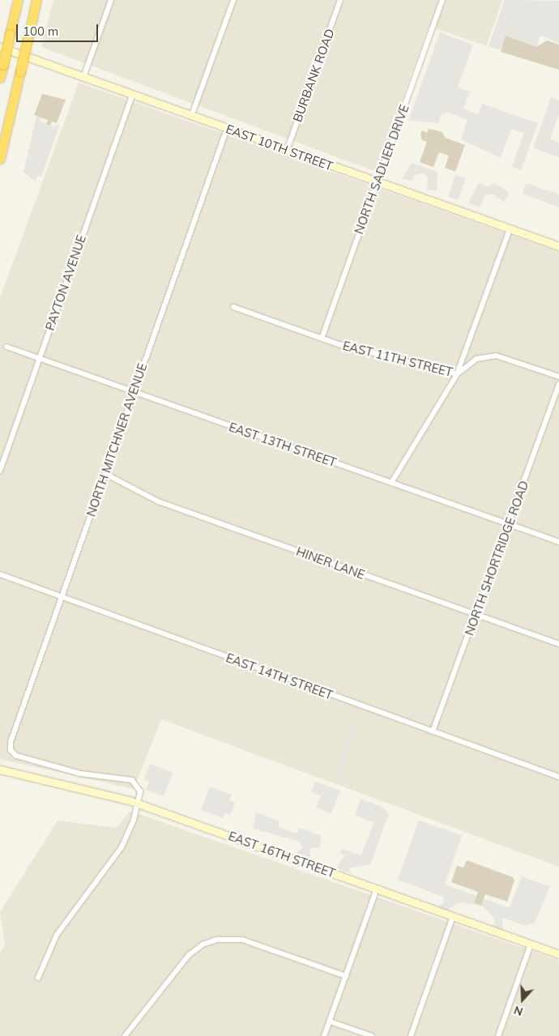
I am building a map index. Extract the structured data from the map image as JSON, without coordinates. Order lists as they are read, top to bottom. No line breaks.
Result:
{"streets":{"main road":["EAST 10TH STREET","EAST 16TH STREET"],"street":["BURBANK ROAD","NORTH SADLIER DRIVE","PAYTON AVENUE","EAST 11TH STREET","NORTH MITCHNER AVENUE","EAST 13TH STREET","NORTH SHORTRIDGE ROAD","HINER LANE","EAST 14TH STREET"]},"crossings":[["BURBANK ROAD","EAST 10TH STREET"],["EAST 10TH STREET","NORTH SADLIER DRIVE"],["EAST 10TH STREET","PAYTON AVENUE"],["EAST 10TH STREET","NORTH MITCHNER AVENUE"],["NORTH SADLIER DRIVE","EAST 11TH STREET"],["PAYTON AVENUE","EAST 13TH STREET"],["NORTH MITCHNER AVENUE","EAST 13TH STREET"],["NORTH MITCHNER AVENUE","HINER LANE"],["NORTH MITCHNER AVENUE","EAST 14TH STREET"],["NORTH MITCHNER AVENUE","EAST 16TH STREET"],["EAST 13TH STREET","NORTH SHORTRIDGE ROAD"],["NORTH SHORTRIDGE ROAD","HINER LANE"],["NORTH SHORTRIDGE ROAD","EAST 14TH STREET"]],"scale_bar":"100 m","north":"bottom"}
